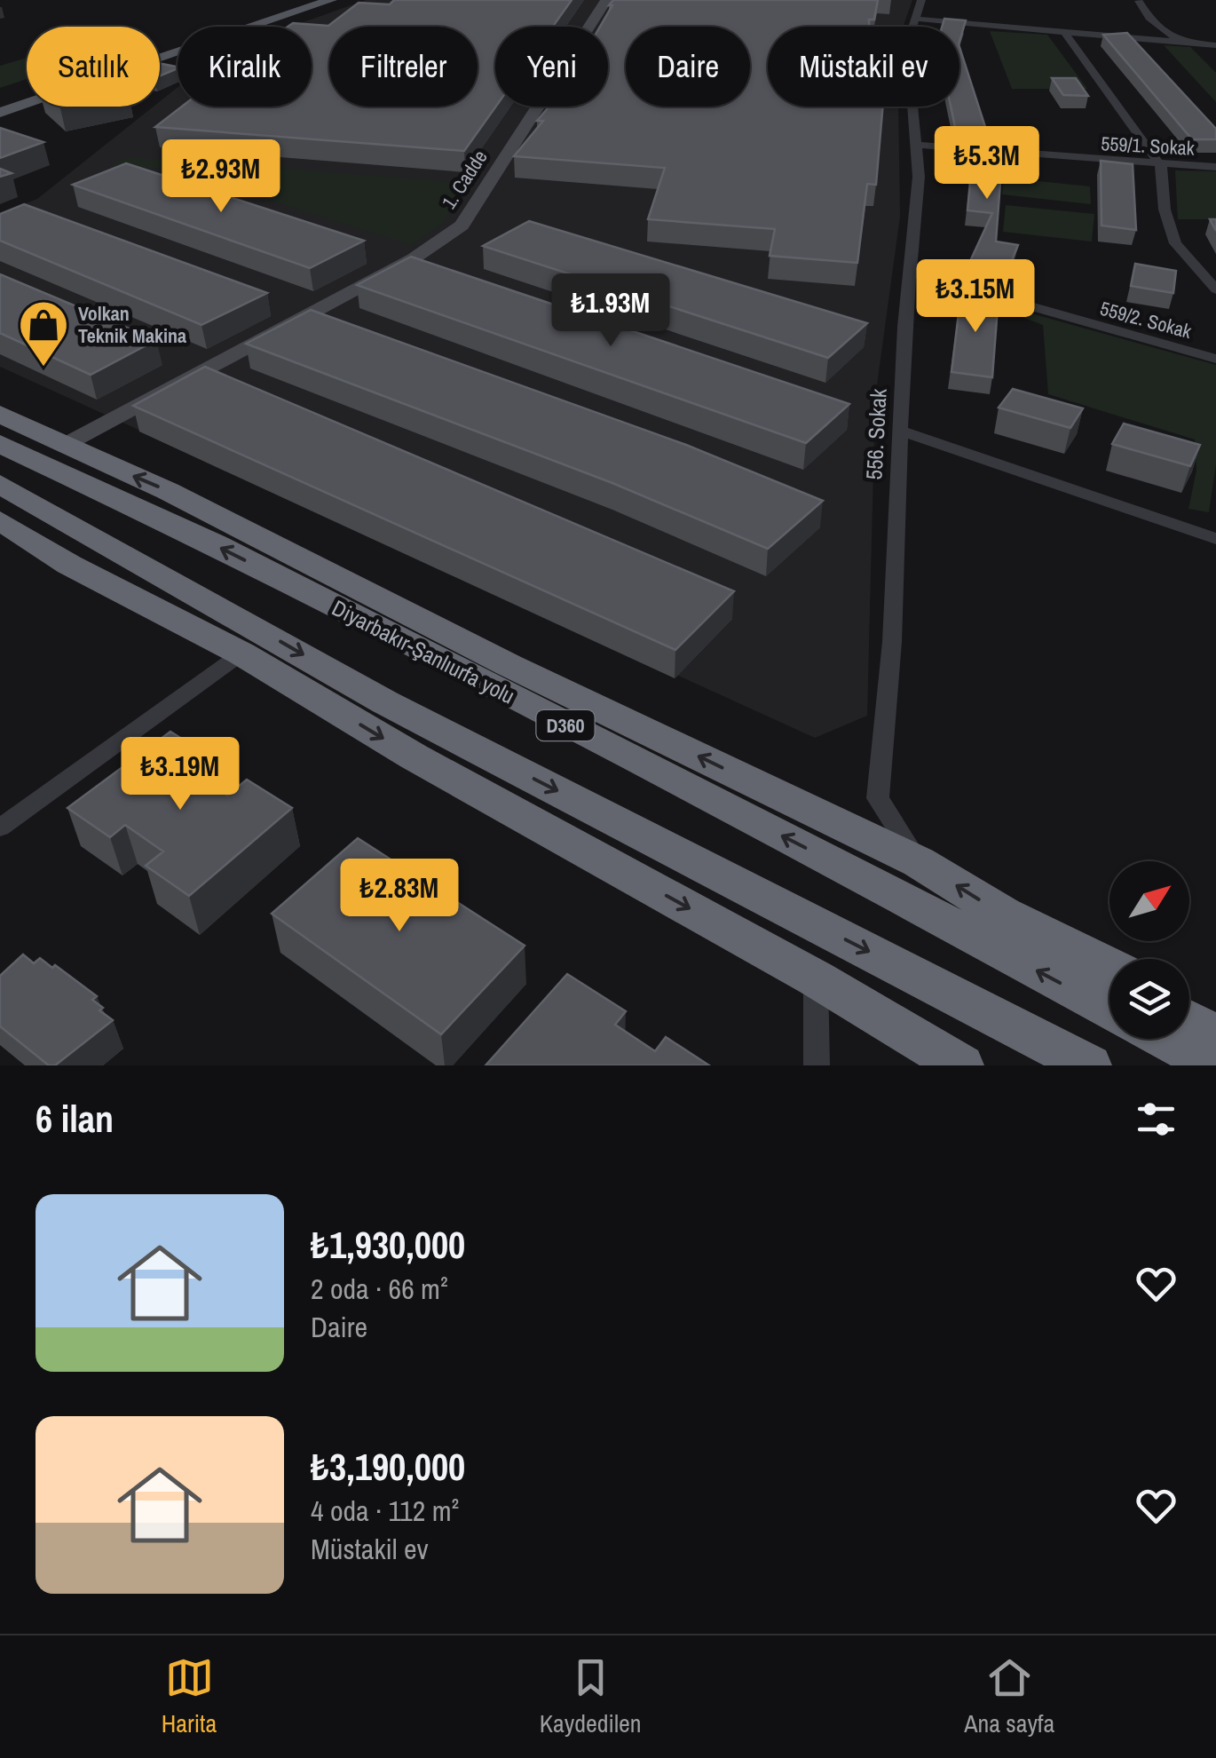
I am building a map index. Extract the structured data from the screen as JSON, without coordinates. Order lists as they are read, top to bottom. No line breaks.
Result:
{"streets":{"highway":["Diyarbakır-Şanlıurfa yolu","D360"],"street":["559/1. Sokak","1. Cadde","559/2. Sokak","556. Sokak"]},"crossings":[["559/1. Sokak","556. Sokak"],["559/2. Sokak","556. Sokak"]],"places":{"shop":["Volkan Teknik Makina"]},"north":"top right","page":{"chip":["Satılık","Kiralık","Filtreler","Yeni","Daire","Müstakil ev"],"price":["₺5.3M","₺2.93M","₺3.15M","₺1.93M","₺3.19M","₺2.83M"],"heading":"6 ilan","list":[{"name":"₺1,930,000","note":"2 oda · 66 m² · Daire"},{"name":"₺3,190,000","note":"4 oda · 112 m² · Müstakil ev"}],"tabs":["Harita","Kaydedilen","Ana sayfa"]}}
